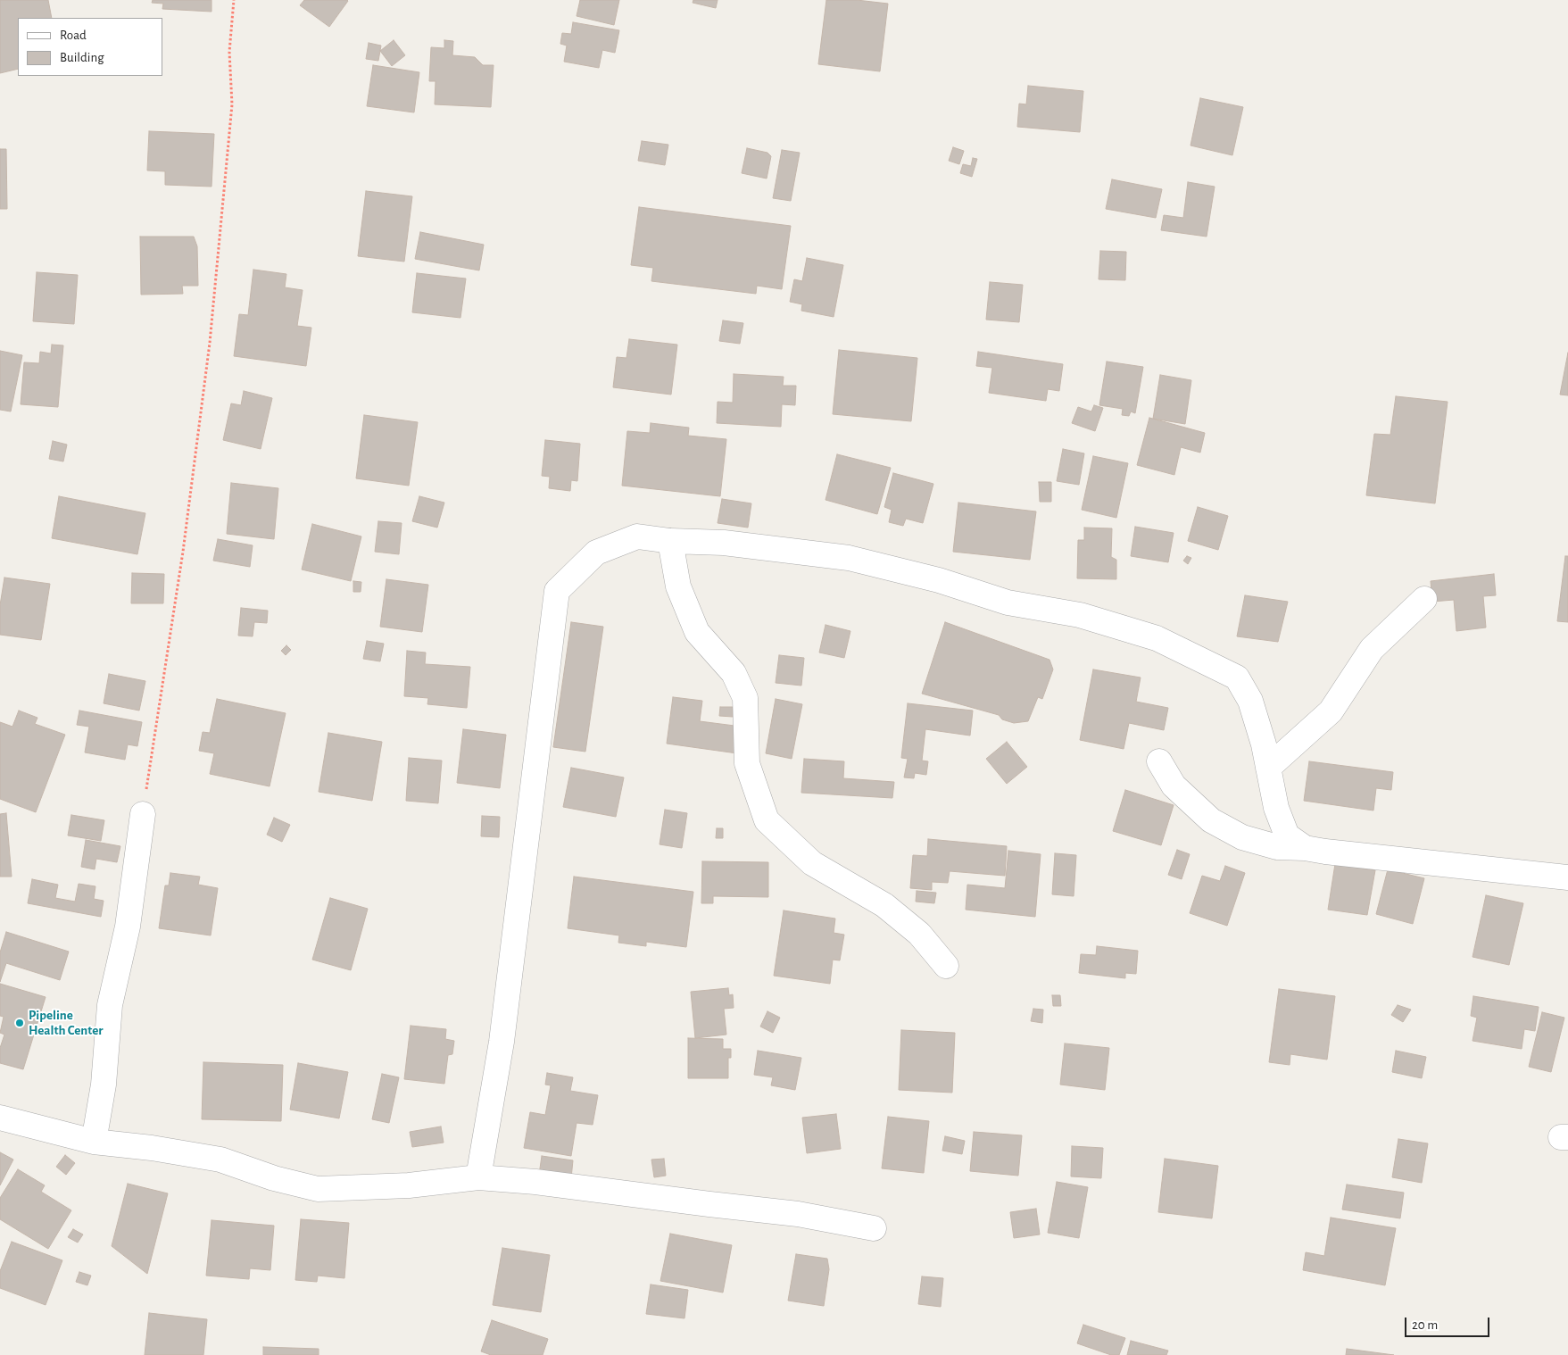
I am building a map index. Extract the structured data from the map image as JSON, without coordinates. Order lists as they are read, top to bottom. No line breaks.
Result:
{"places":["Pipeline Health Center"],"legend":["Road","Building"],"scale_bar":"20 m"}
